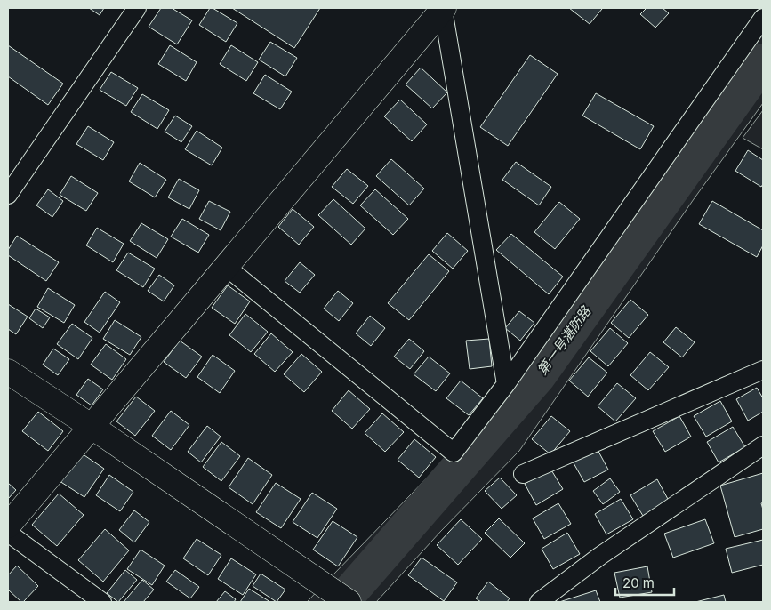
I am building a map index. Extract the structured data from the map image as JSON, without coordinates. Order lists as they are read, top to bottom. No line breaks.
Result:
{"water":["第一号湛防路"],"scale_bar":"20 m"}
